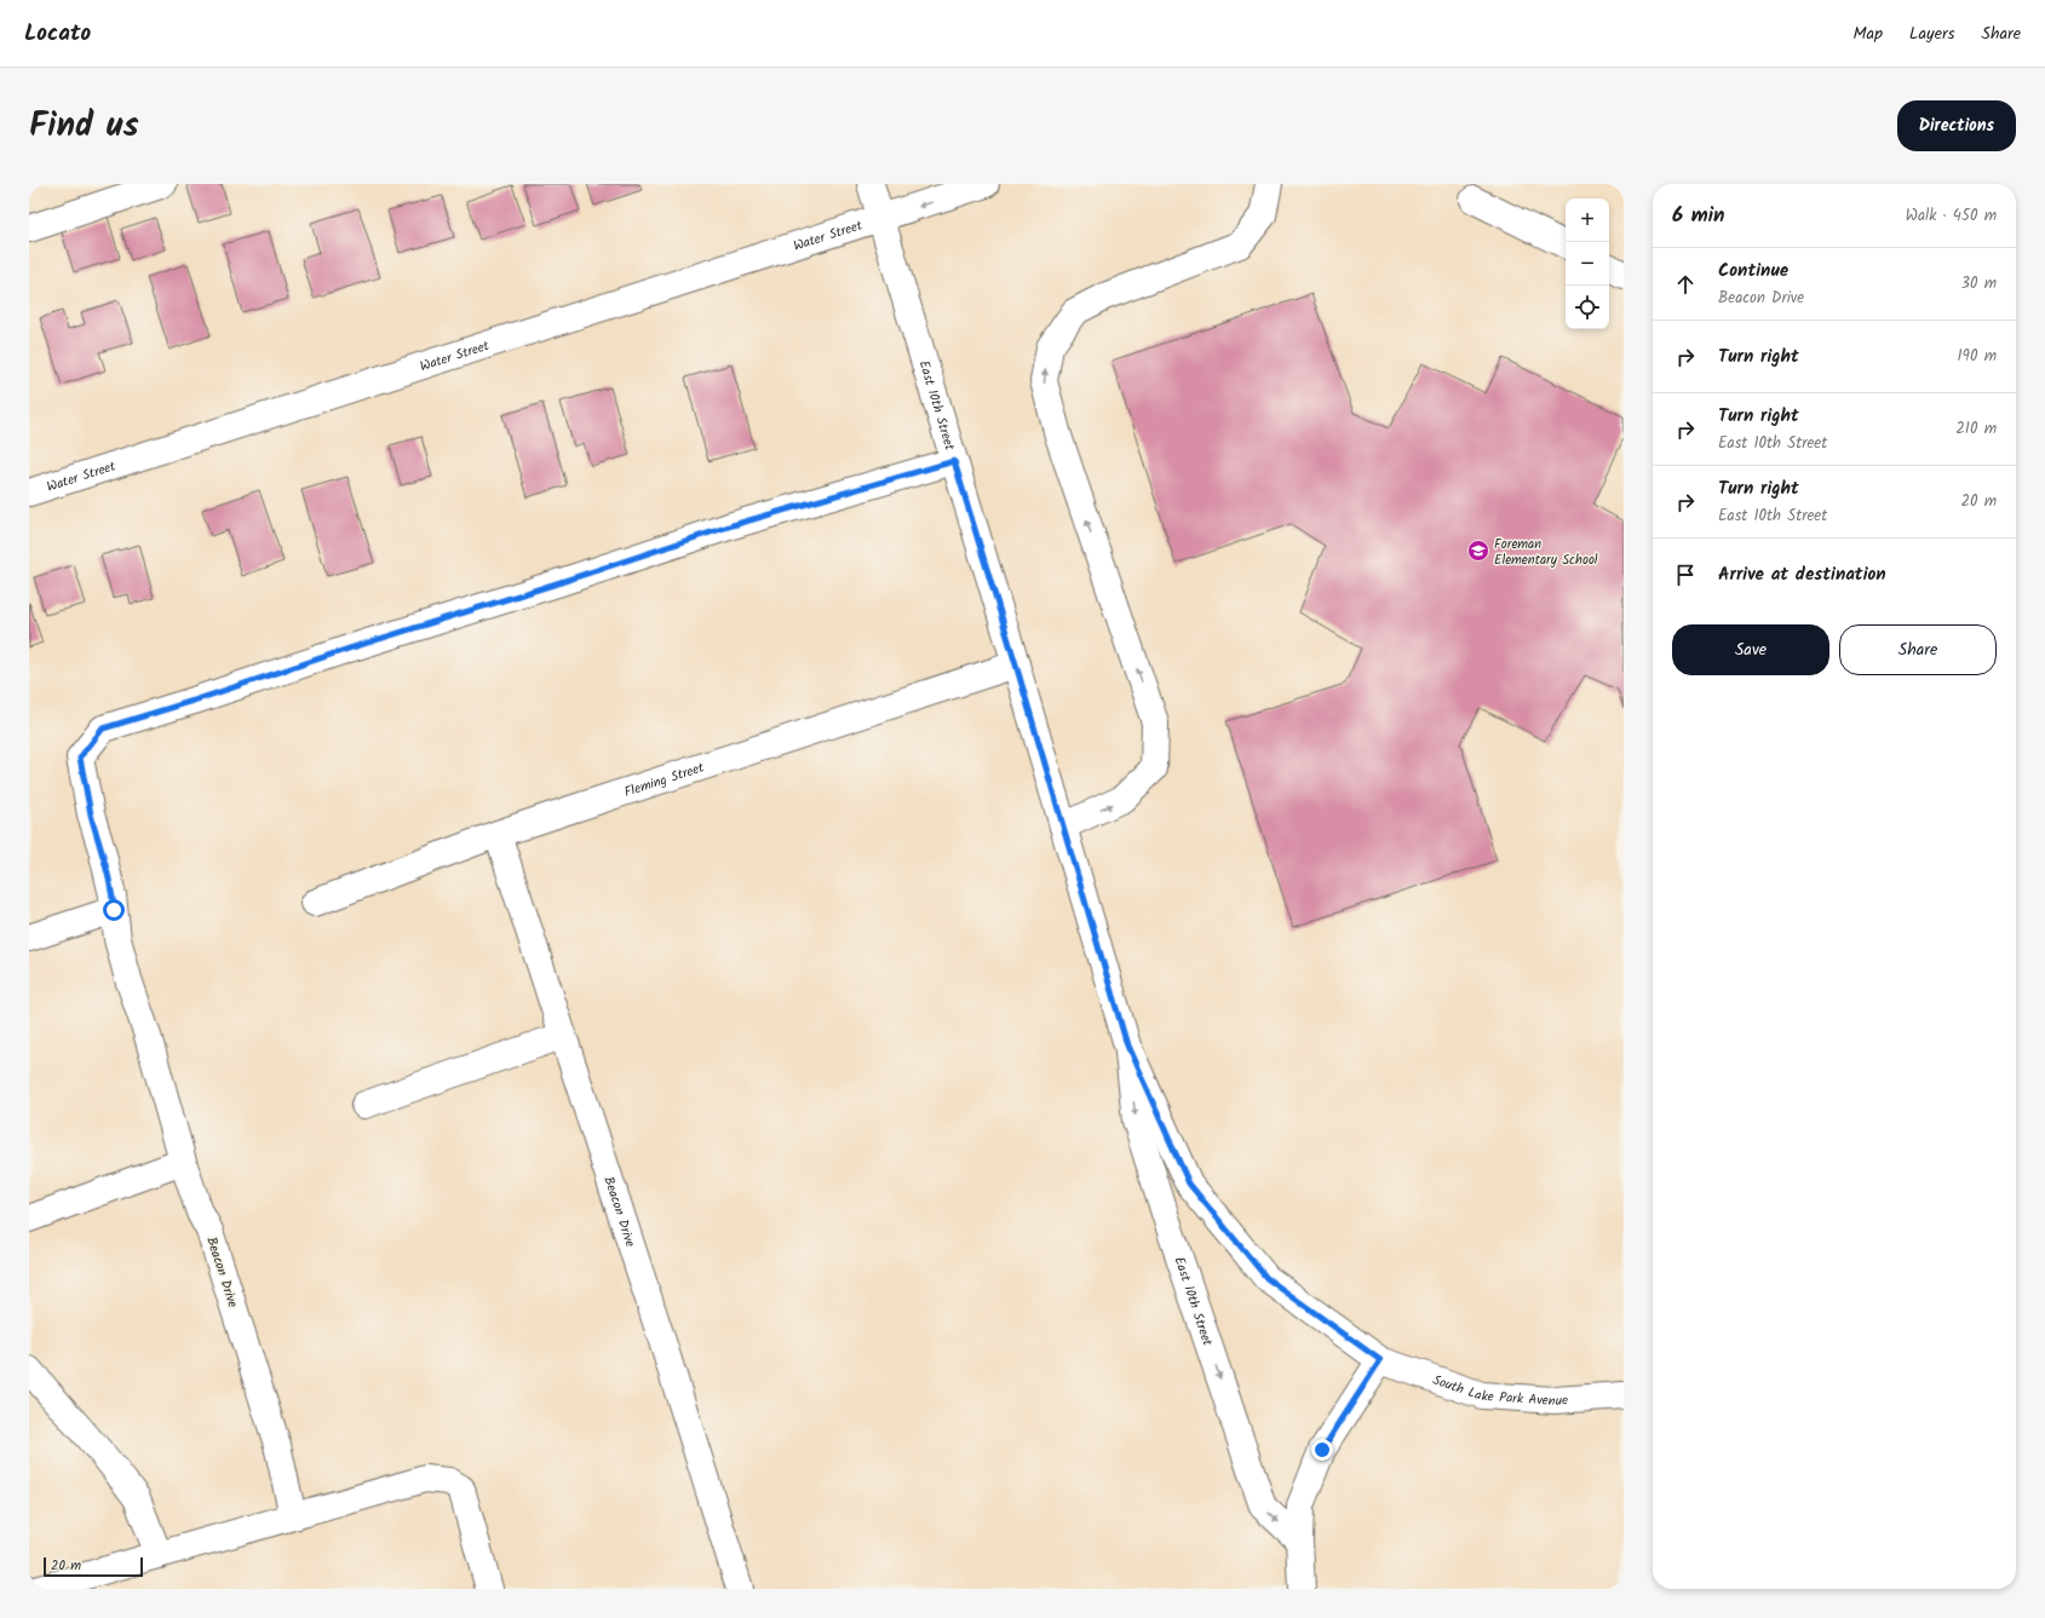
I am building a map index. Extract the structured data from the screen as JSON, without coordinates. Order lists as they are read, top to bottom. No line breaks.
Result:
{"streets":{"street":["Water Street","East 10th Street","Fleming Street","Beacon Drive","South Lake Park Avenue"]},"crossings":[["Water Street","East 10th Street"],["East 10th Street","Fleming Street"],["East 10th Street","Beacon Drive"],["East 10th Street","South Lake Park Avenue"],["Fleming Street","Beacon Drive"]],"places":{"school or university":["Foreman Elementary School"]},"scale_bar":"20 m","page":{"header":"Locato","nav":["Map","Layers","Share"],"title":"Find us","buttons":["Directions",["Save","Share"]],"heading":["6 min","Walk · 450 m"],"map_buttons":["+","−"],"list":[["Continue","Beacon Drive","30 m"],["Turn right","190 m"],["Turn right","East 10th Street","210 m"],["Turn right","East 10th Street","20 m"],"Arrive at destination"],"scale":"20 m"}}
